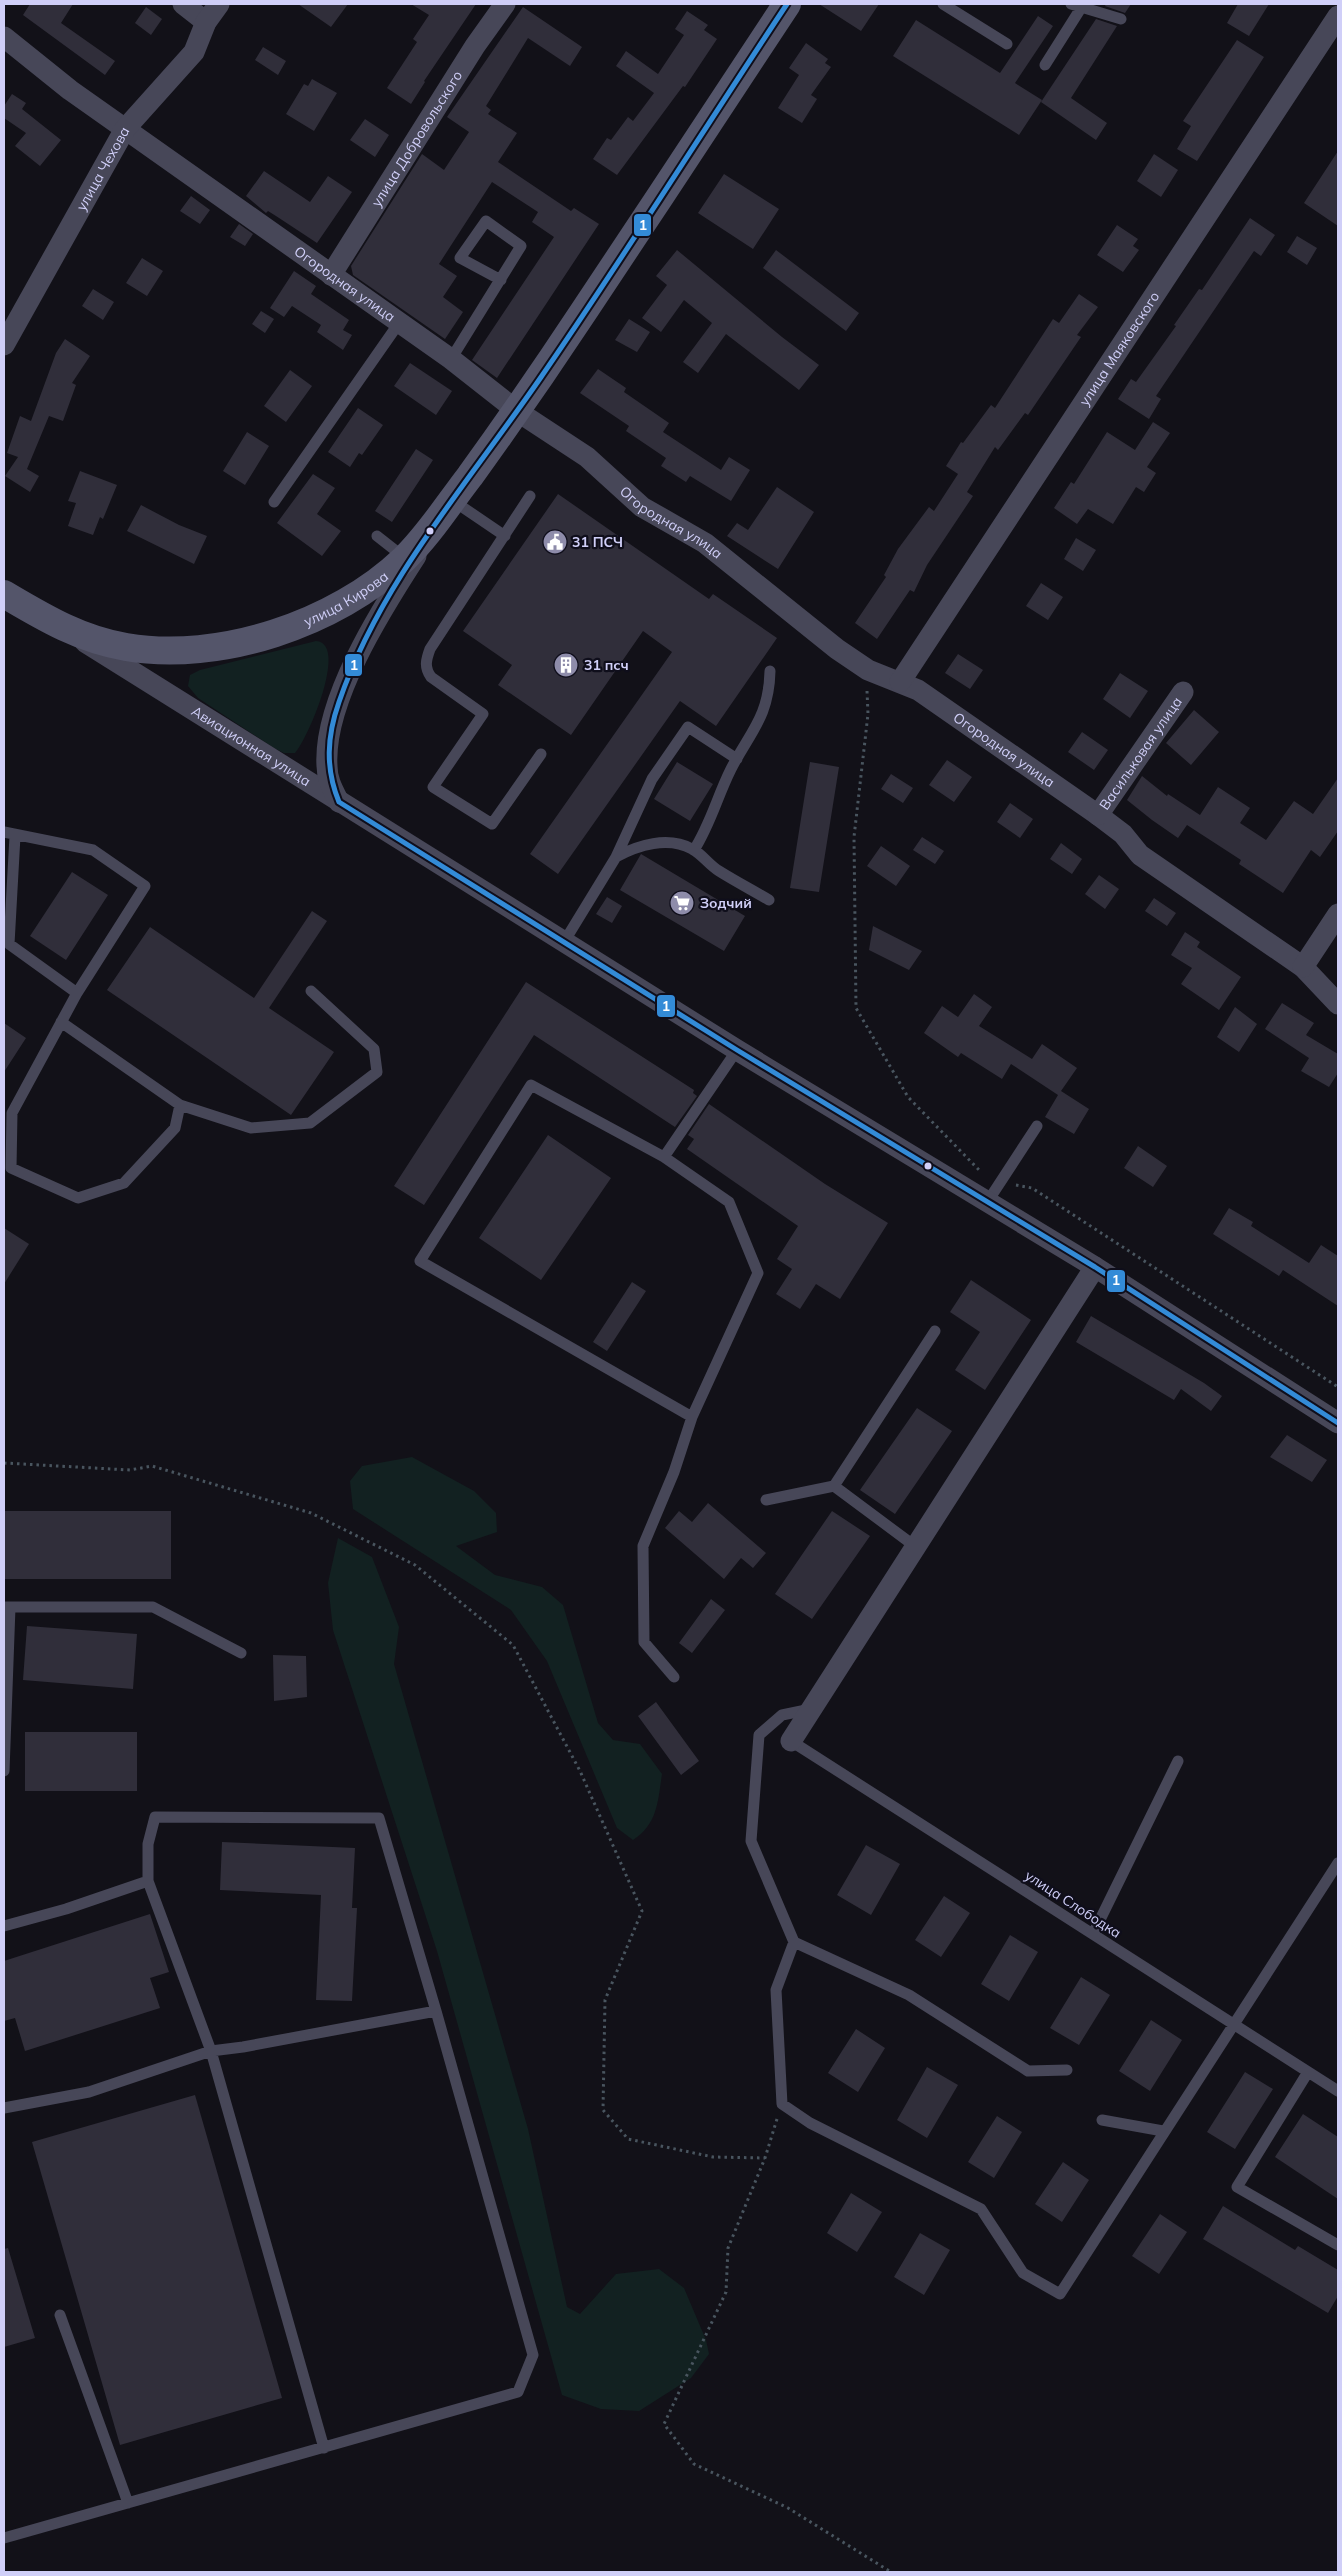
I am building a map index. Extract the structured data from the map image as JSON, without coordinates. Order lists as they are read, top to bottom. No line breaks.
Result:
{"streets":{"main road":["улица Кирова","Авиационная улица"],"street":["улица Добровольского","улица Чехова","Огородная улица","улица Маяковского","Васильковая улица"],"lane":["улица Слободка"]},"crossings":[["улица Добровольского","Огородная улица"],["улица Чехова","Огородная улица"],["Огородная улица","улица Маяковского"],["Огородная улица","улица Кирова"],["Огородная улица","Васильковая улица"],["улица Кирова","Авиационная улица"]],"places":{"public building":["31 ПСЧ"],"building":["31 псч"],"supermarket":["Зодчий"]},"lines":["transit line 1"]}
